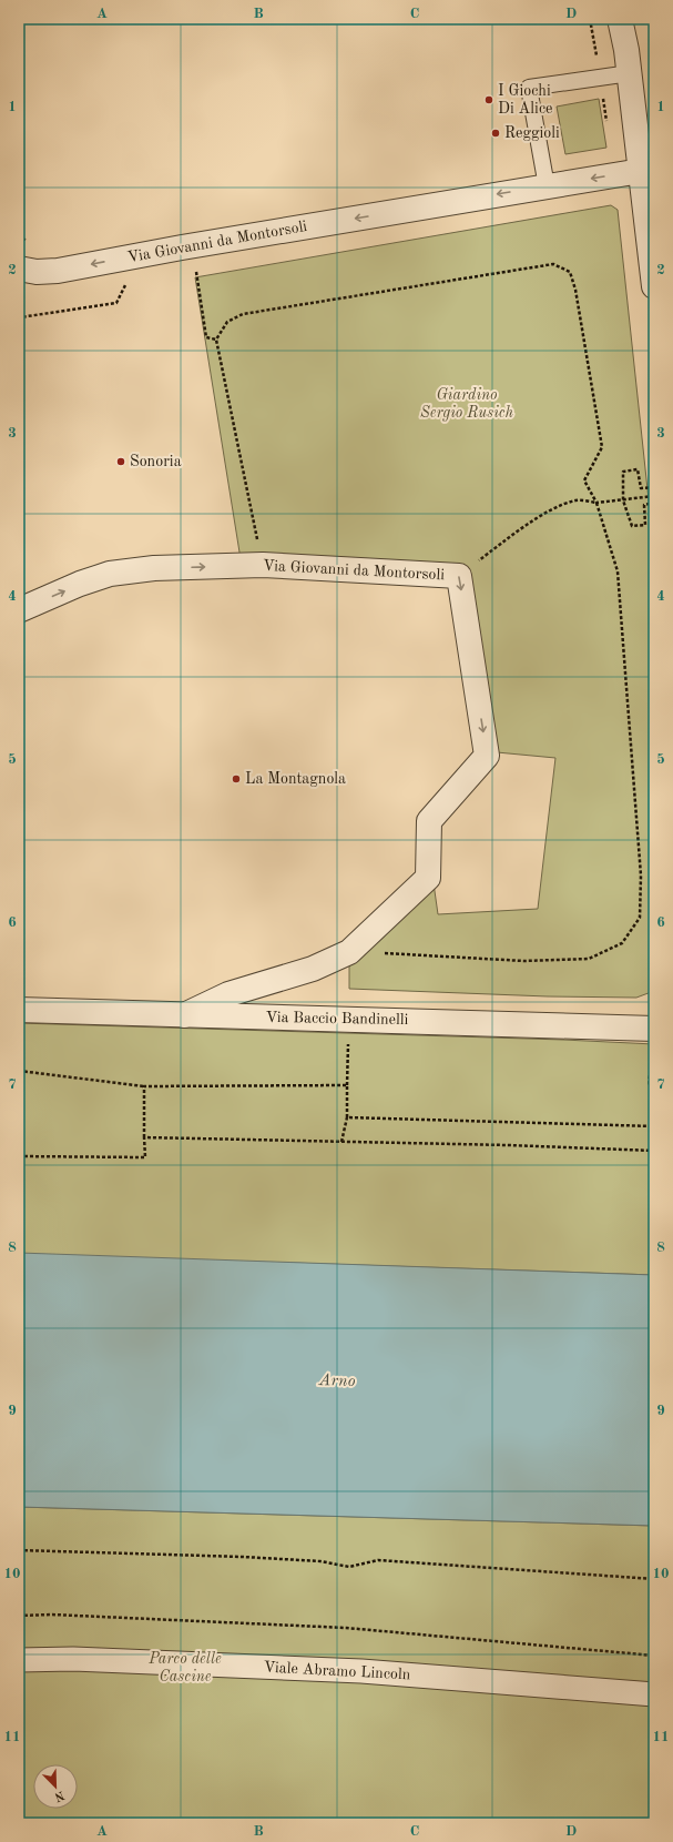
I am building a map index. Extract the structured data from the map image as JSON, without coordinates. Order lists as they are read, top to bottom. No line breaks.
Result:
{"streets":{"street":["Via Giovanni da Montorsoli","Via Baccio Bandinelli","Viale Abramo Lincoln"]},"crossings":[["Via Giovanni da Montorsoli","Via Baccio Bandinelli"]],"water":["Arno"],"parks":["Giardino Sergio Rusich","Parco delle Cascine"],"places":["I Giochi Di Alice","Reggioli","Sonoria","La Montagnola"],"north":"bottom right","grid":{"columns":["A","B","C","D"],"rows":["1","2","3","4","5","6","7","8","9","10","11"]}}
